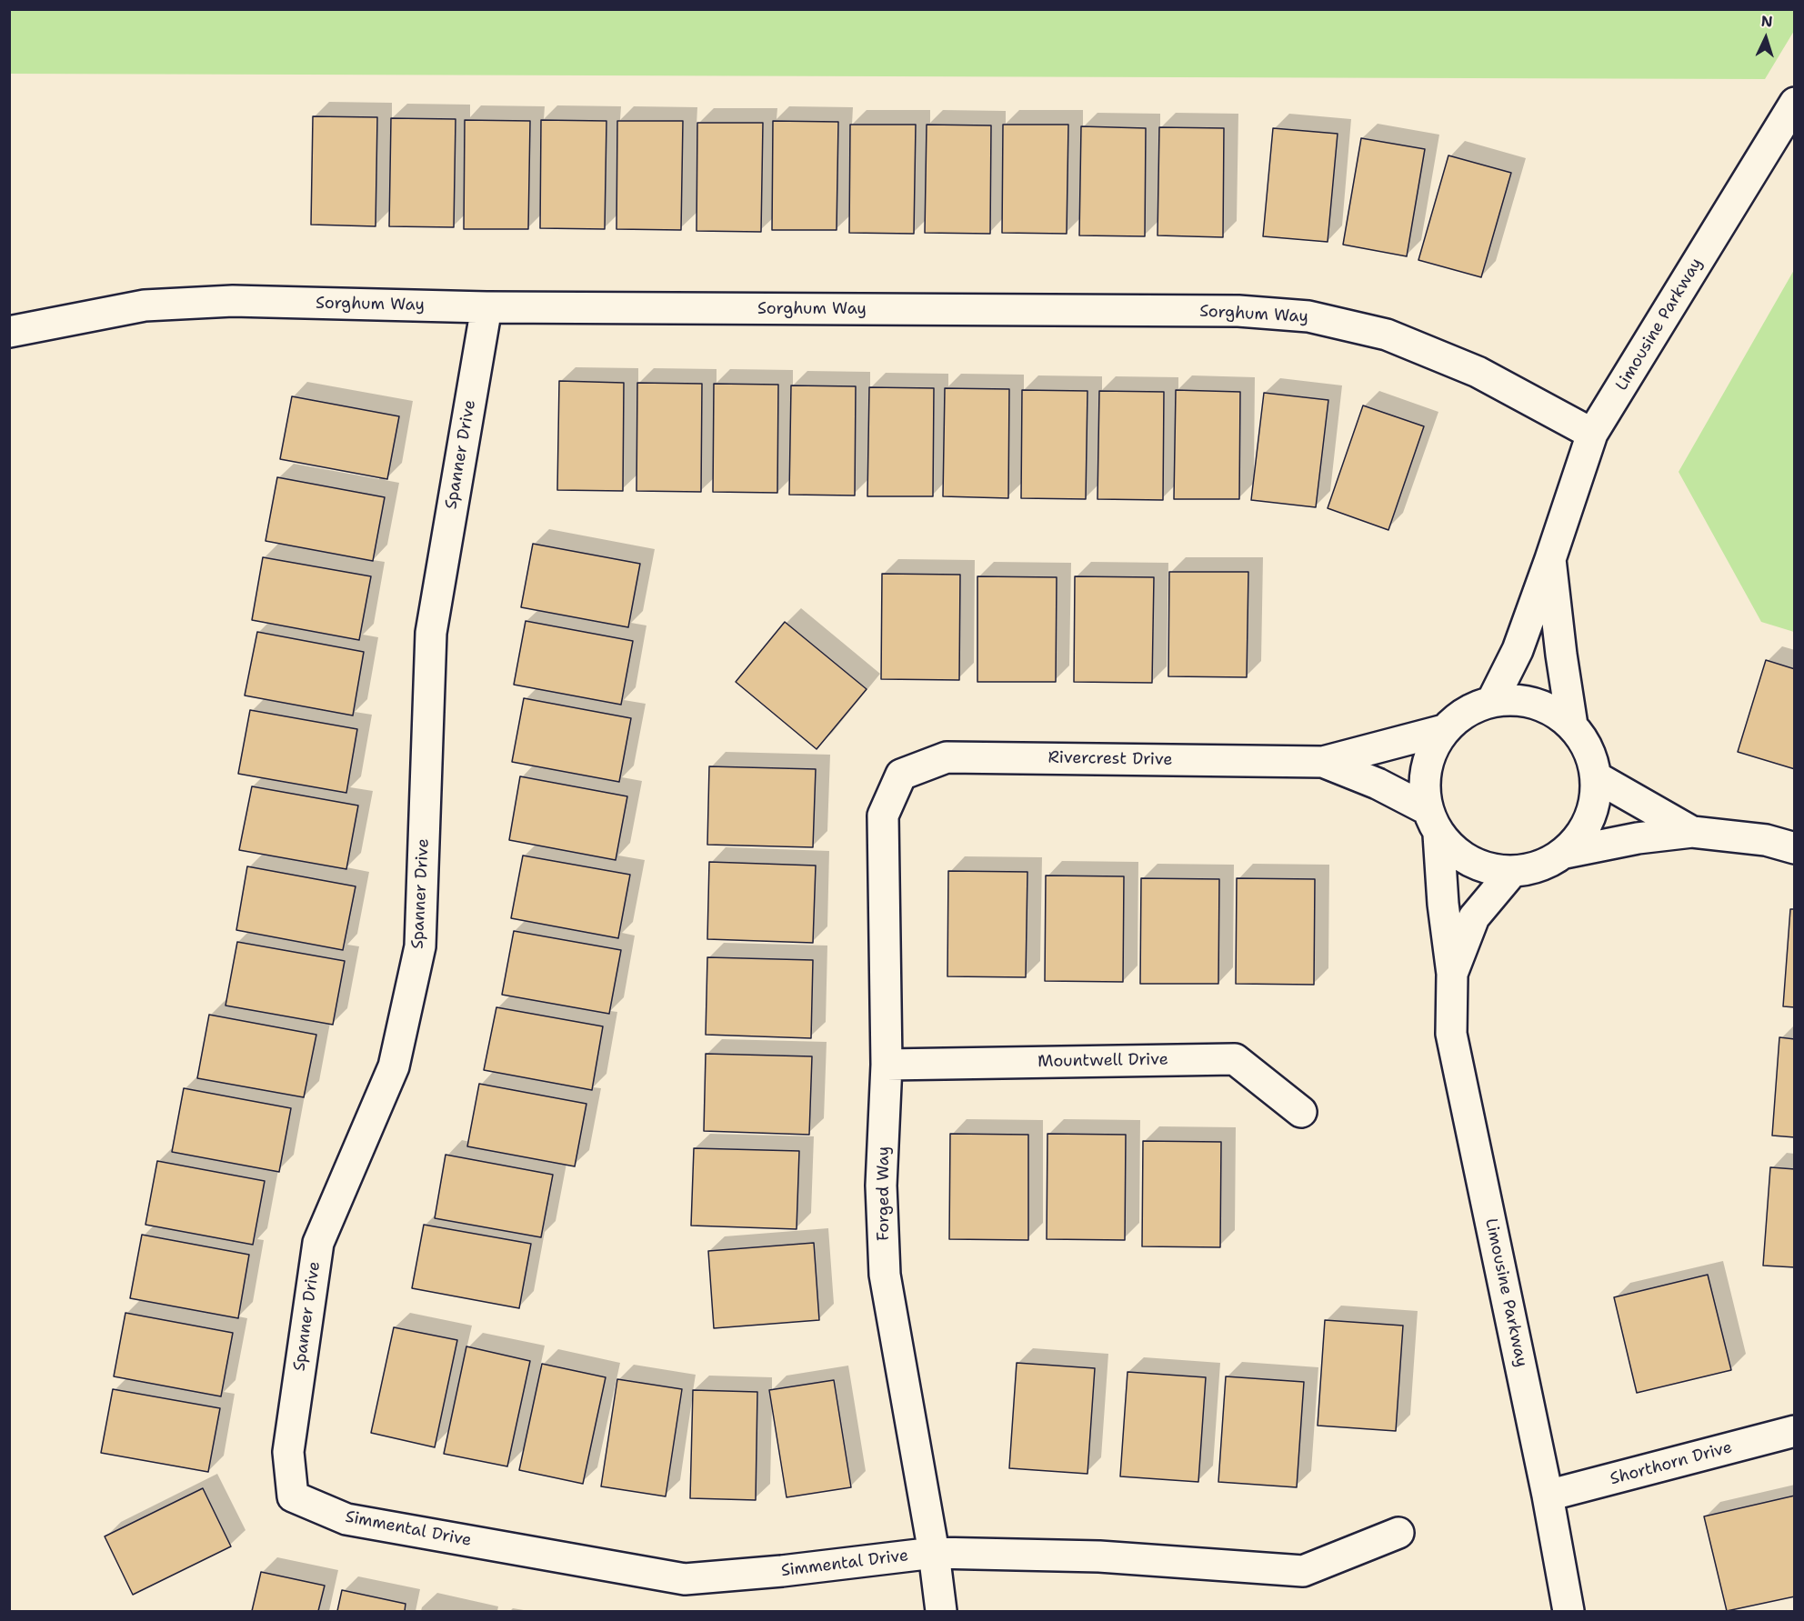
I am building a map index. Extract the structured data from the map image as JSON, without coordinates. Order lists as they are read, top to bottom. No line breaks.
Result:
{"streets":{"street":["Sorghum Way","Limousine Parkway","Spanner Drive","Rivercrest Drive","Mountwell Drive","Forged Way","Shorthorn Drive","Simmental Drive"]},"crossings":[["Sorghum Way","Limousine Parkway"],["Sorghum Way","Spanner Drive"],["Limousine Parkway","Rivercrest Drive"],["Limousine Parkway","Shorthorn Drive"],["Spanner Drive","Simmental Drive"],["Rivercrest Drive","Forged Way"],["Mountwell Drive","Forged Way"],["Forged Way","Simmental Drive"]],"north":"top"}
